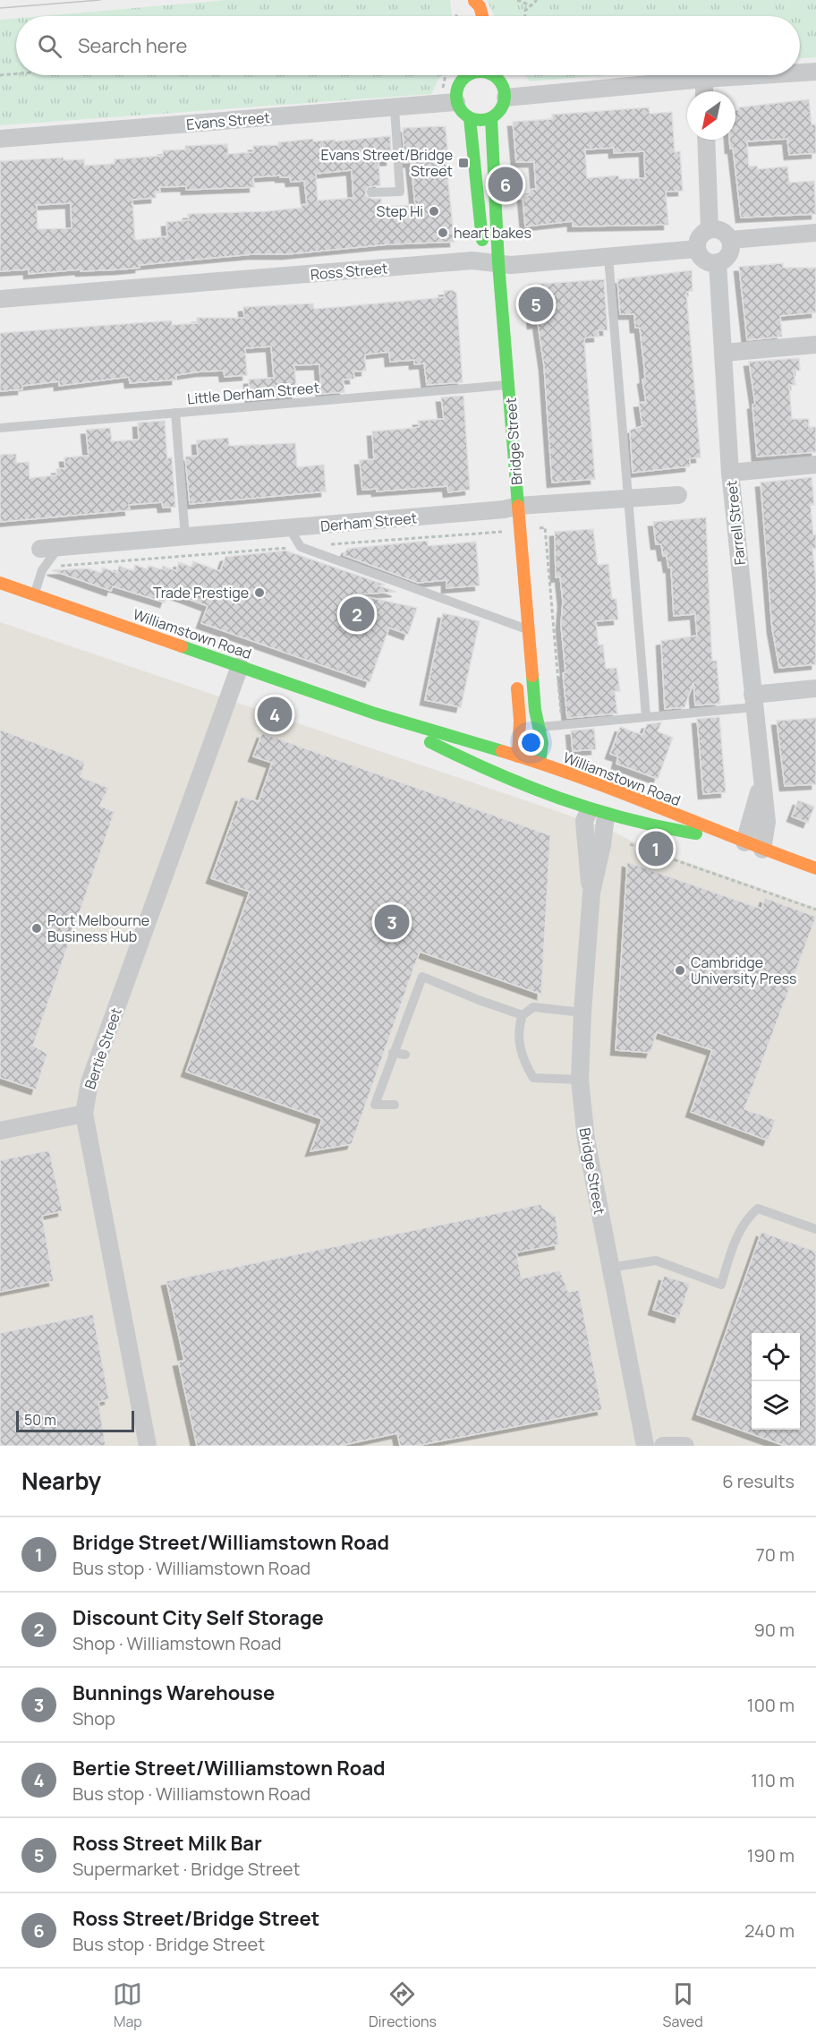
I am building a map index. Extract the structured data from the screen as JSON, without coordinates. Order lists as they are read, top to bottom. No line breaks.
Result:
{"streets":{"main road":["Bridge Street","Williamstown Road"],"street":["Evans Street","Ross Street","Derham Street","Farrell Street","Bertie Street"],"lane":["Little Derham Street"]},"crossings":[["Ross Street","Bridge Street"],["Ross Street","Farrell Street"],["Little Derham Street","Bridge Street"],["Bridge Street","Derham Street"],["Bridge Street","Williamstown Road"],["Farrell Street","Williamstown Road"],["Williamstown Road","Bertie Street"]],"places":{"transit":["Evans Street/Bridge Street"],"other":["Step Hi","heart bakes","Trade Prestige","Port Melbourne Business Hub","Cambridge University Press"]},"scale_bar":"50 m","north":"bottom left","page":{"search":"Search here","pins":["6","5","2","4","1","3"],"scale":"50 m","heading":["Nearby","6 results"],"list":[{"mark":"1","name":"Bridge Street/Williamstown Road","note":"Bus stop · Williamstown Road","value":"70 m"},{"mark":"2","name":"Discount City Self Storage","note":"Shop · Williamstown Road","value":"90 m"},{"mark":"3","name":"Bunnings Warehouse","note":"Shop","value":"100 m"},{"mark":"4","name":"Bertie Street/Williamstown Road","note":"Bus stop · Williamstown Road","value":"110 m"},{"mark":"5","name":"Ross Street Milk Bar","note":"Supermarket · Bridge Street","value":"190 m"},{"mark":"6","name":"Ross Street/Bridge Street","note":"Bus stop · Bridge Street","value":"240 m"}],"nav":["Map","Directions","Saved"]}}
